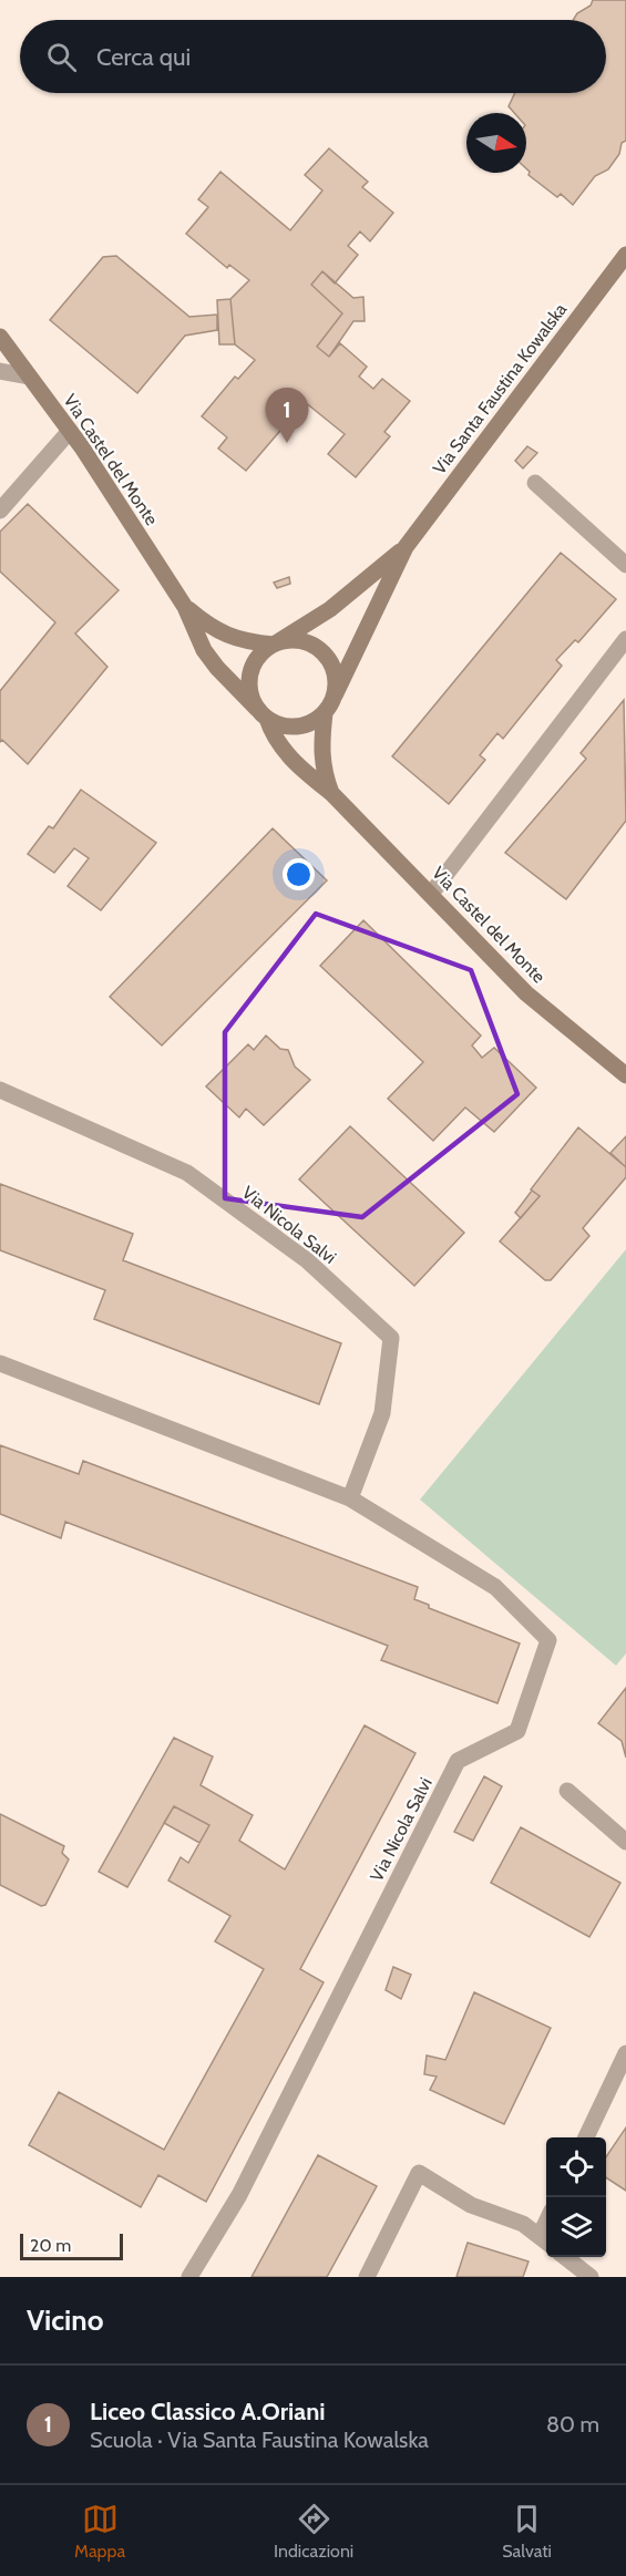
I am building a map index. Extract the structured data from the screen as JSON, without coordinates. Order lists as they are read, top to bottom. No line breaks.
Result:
{"streets":{"main road":["Via Santa Faustina Kowalska","Via Castel del Monte"],"street":["Via Nicola Salvi"]},"scale_bar":"20 m","north":"right","page":{"search":"Cerca qui","pins":"1","scale":"20 m","heading":"Vicino","list":[{"mark":"1","name":"Liceo Classico A.Oriani","note":"Scuola · Via Santa Faustina Kowalska","value":"80 m"}],"nav":["Mappa","Indicazioni","Salvati"]}}
